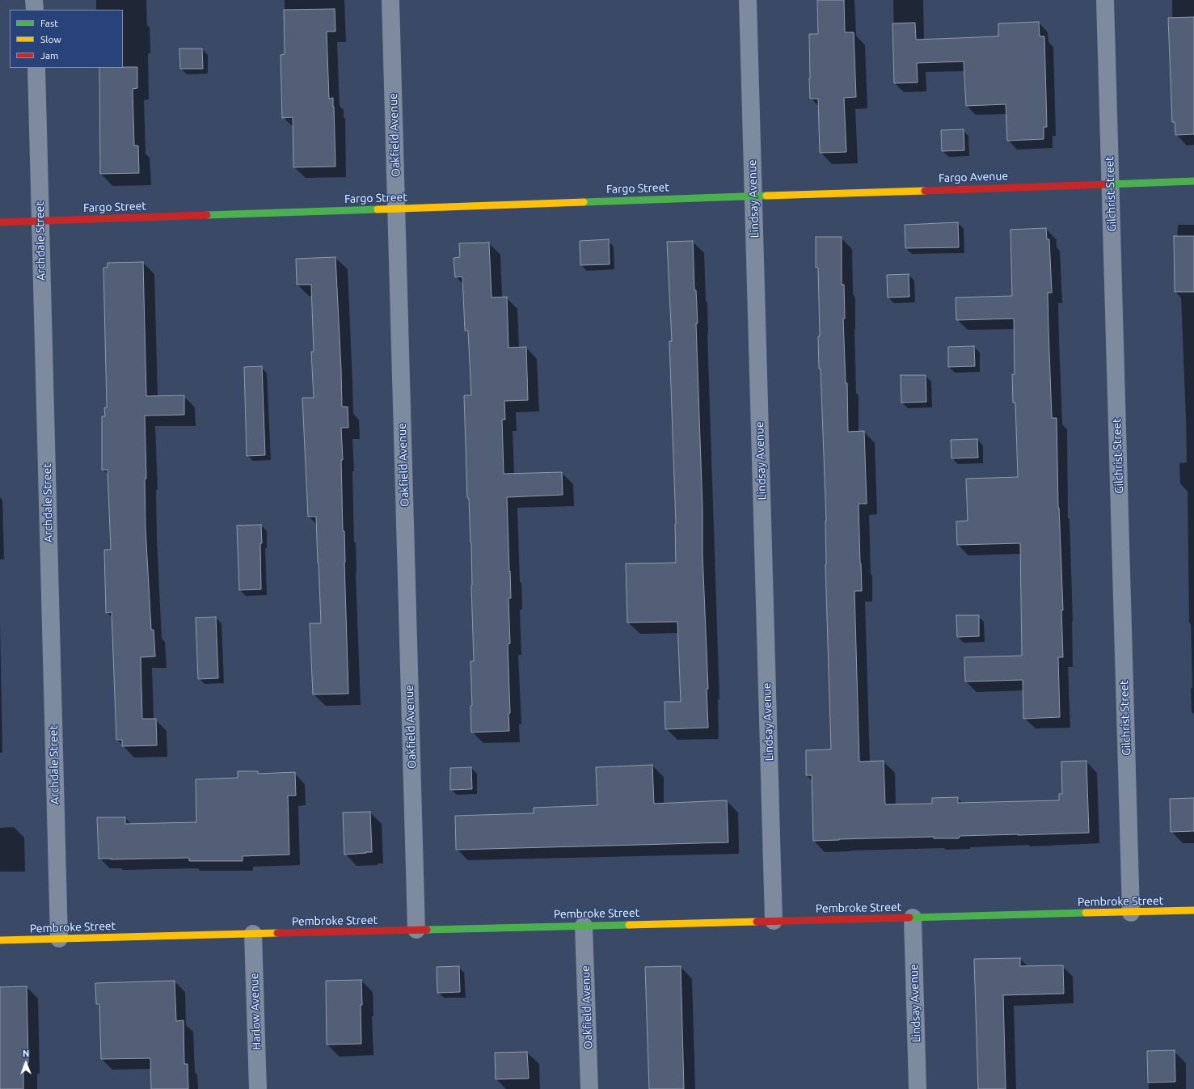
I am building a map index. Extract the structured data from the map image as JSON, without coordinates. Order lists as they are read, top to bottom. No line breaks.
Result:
{"streets":{"street":["Oakfield Avenue","Fargo Avenue","Fargo Street","Gilchrist Street","Lindsay Avenue","Archdale Street","Pembroke Street","Harlow Avenue"]},"crossings":[["Oakfield Avenue","Fargo Street"],["Oakfield Avenue","Pembroke Street"],["Fargo Avenue","Fargo Street"],["Fargo Avenue","Gilchrist Street"],["Fargo Avenue","Lindsay Avenue"],["Fargo Street","Lindsay Avenue"],["Fargo Street","Archdale Street"],["Gilchrist Street","Pembroke Street"],["Lindsay Avenue","Pembroke Street"],["Archdale Street","Pembroke Street"],["Pembroke Street","Harlow Avenue"]],"legend":["Fast","Slow","Jam"],"north":"top"}
